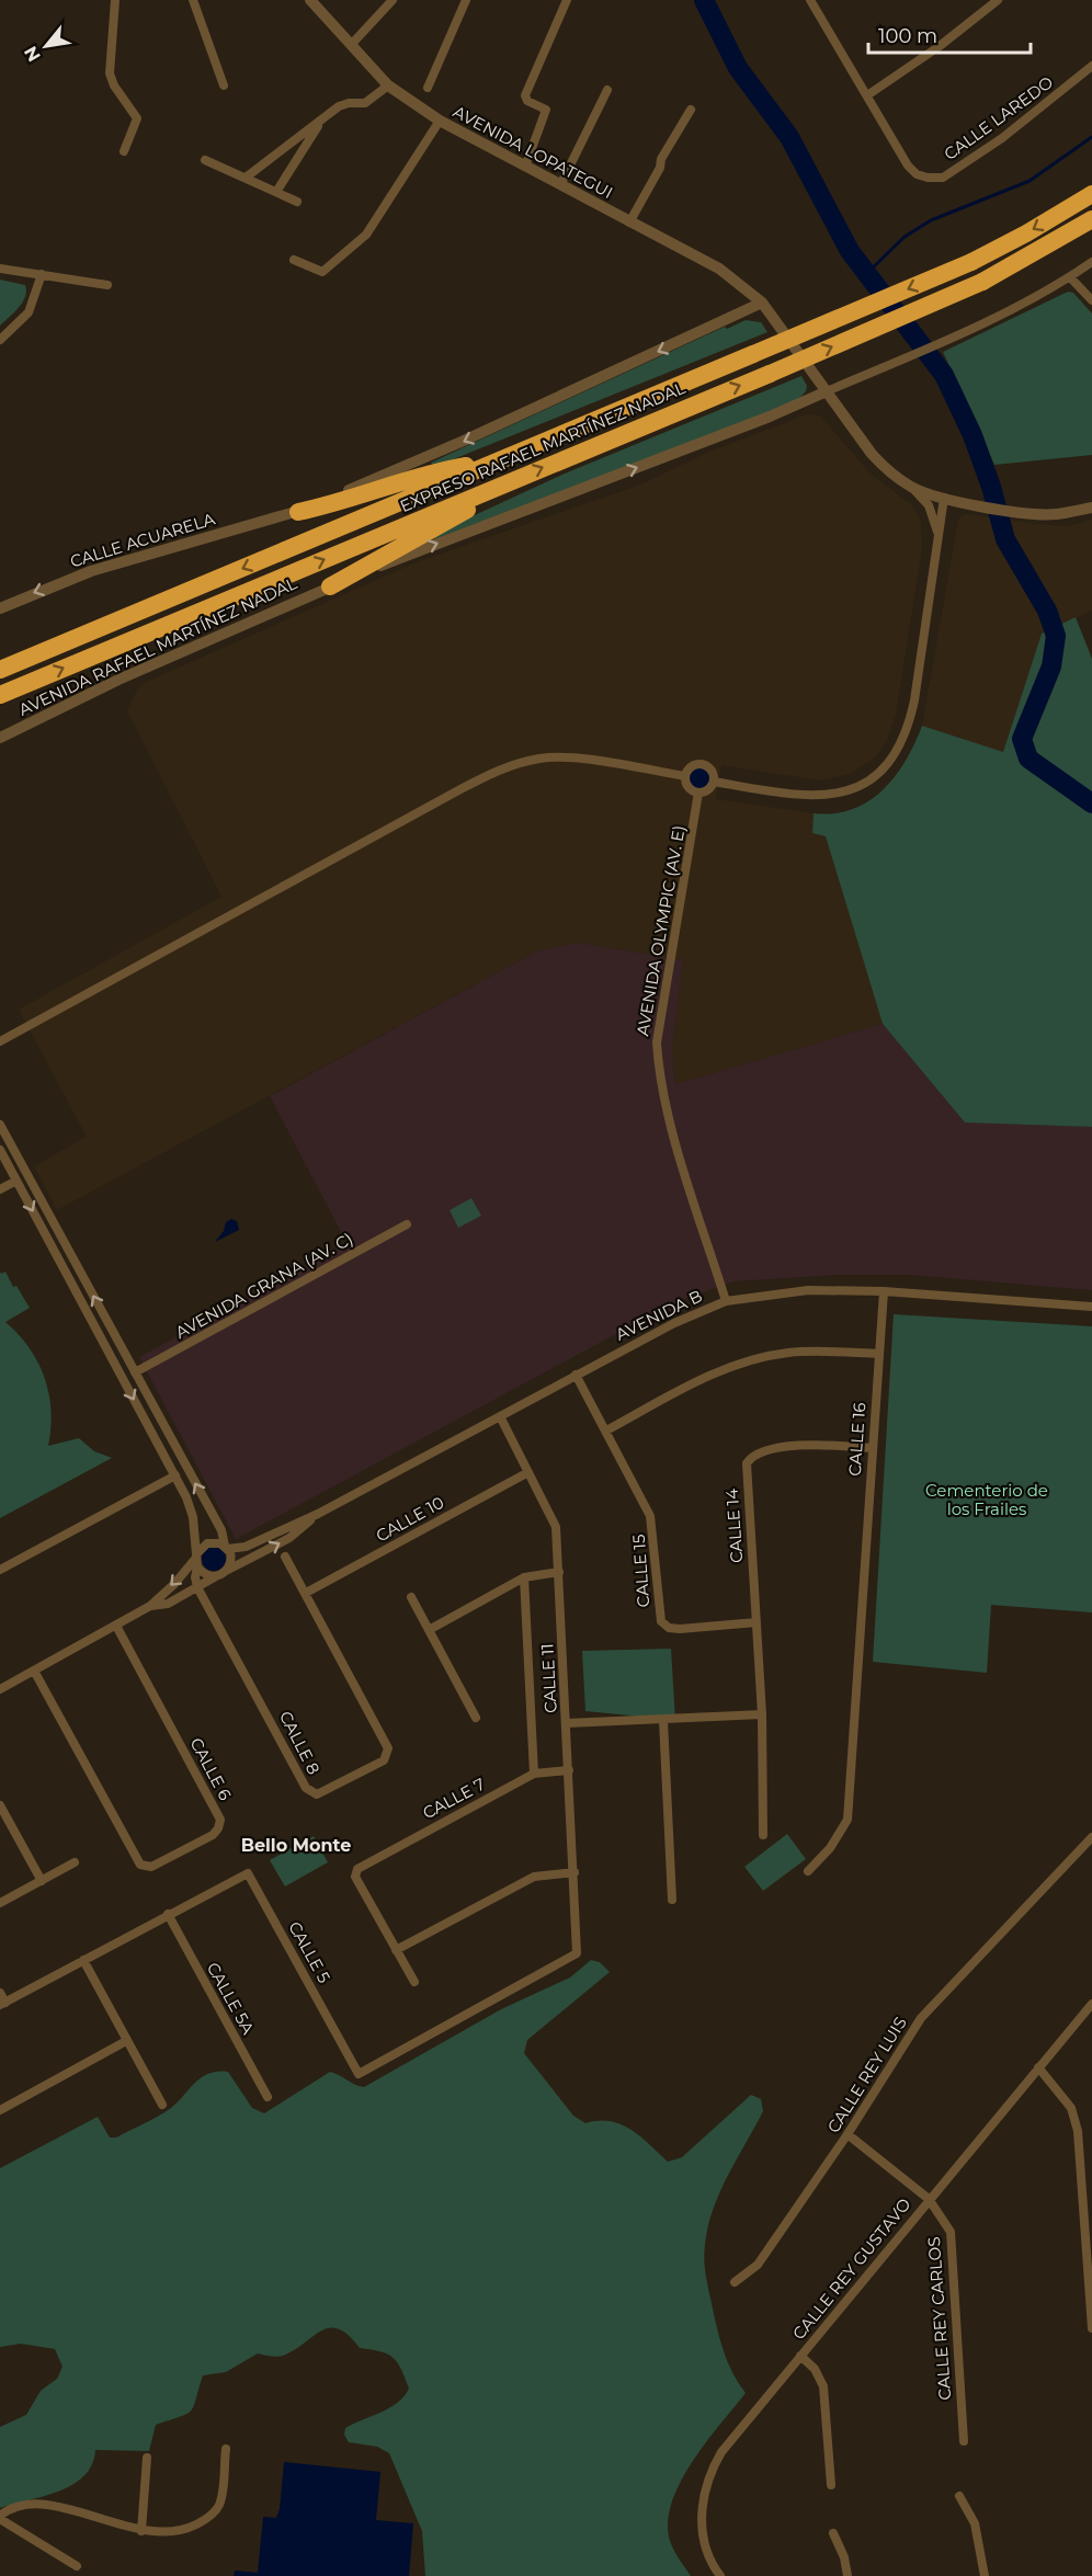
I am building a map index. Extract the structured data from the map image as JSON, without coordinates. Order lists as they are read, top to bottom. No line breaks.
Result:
{"streets":{"highway":["EXPRESO RAFAEL MARTÍNEZ NADAL"],"street":["CALLE LAREDO","AVENIDA LOPATEGUI","CALLE ACUARELA","AVENIDA RAFAEL MARTÍNEZ NADAL","AVENIDA OLYMPIC (AV. E)","AVENIDA GRANA (AV. C)","AVENIDA B","CALLE 16","CALLE 10","CALLE 14","CALLE 15","CALLE 11","CALLE 8","CALLE 6","CALLE 7","CALLE 5","CALLE 5A","CALLE REY LUIS","CALLE REY GUSTAVO","CALLE REY CARLOS"]},"crossings":[["AVENIDA LOPATEGUI","CALLE ACUARELA"],["AVENIDA LOPATEGUI","AVENIDA RAFAEL MARTÍNEZ NADAL"],["AVENIDA OLYMPIC (AV. E)","AVENIDA B"],["AVENIDA B","CALLE 16"],["AVENIDA B","CALLE 15"],["AVENIDA B","CALLE 11"],["AVENIDA B","CALLE 8"],["CALLE 16","CALLE 14"],["CALLE 10","CALLE 11"],["CALLE 10","CALLE 8"],["CALLE 14","CALLE 15"],["CALLE 11","CALLE 7"],["CALLE 11","CALLE 5"],["CALLE 5","CALLE 5A"],["CALLE REY LUIS","CALLE REY CARLOS"],["CALLE REY GUSTAVO","CALLE REY CARLOS"]],"one_way":["CALLE ACUARELA","AVENIDA RAFAEL MARTÍNEZ NADAL"],"districts":["Bello Monte"],"parks":["Cementerio de los Frailes"],"scale_bar":"100 m","north":"bottom left"}
